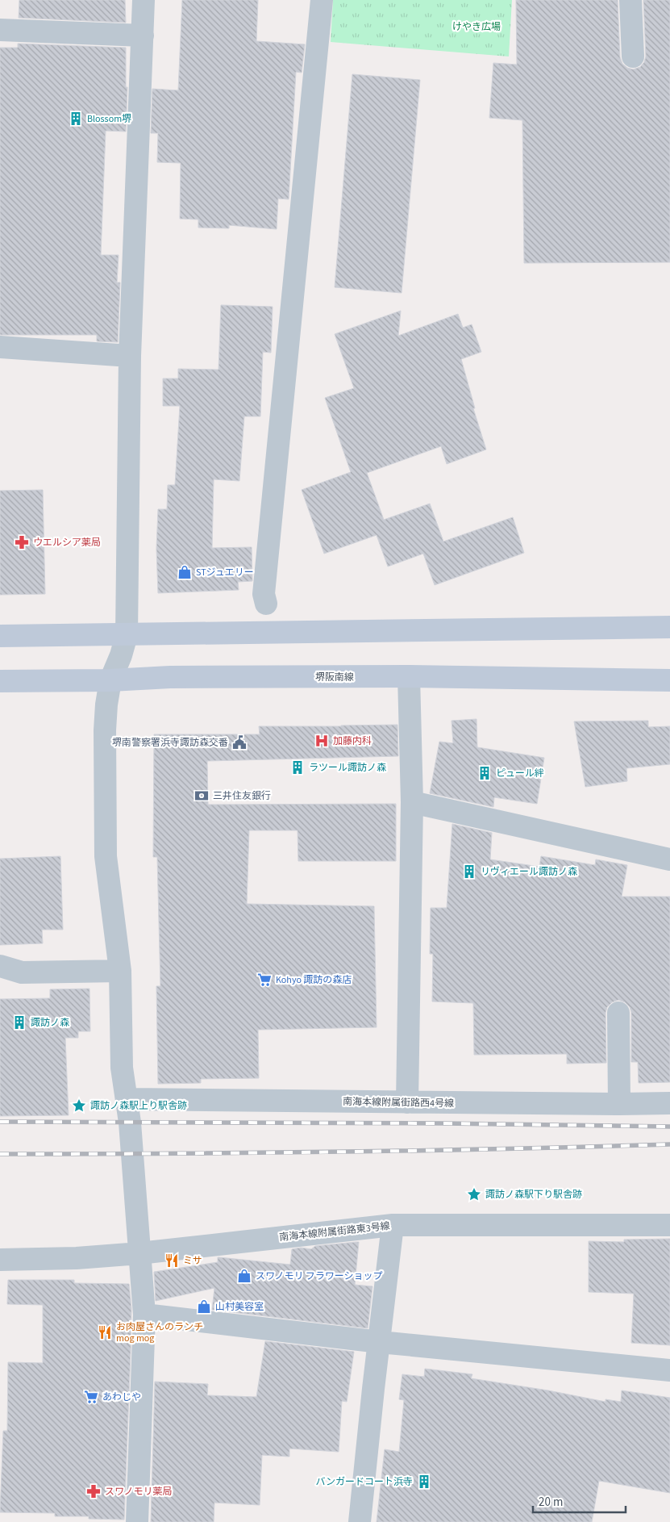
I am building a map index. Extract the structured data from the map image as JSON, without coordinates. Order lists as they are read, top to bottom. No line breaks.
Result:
{"streets":{"main road":["堺阪南線"],"street":["南海本線附属街路西4号線","南海本線附属街路東3号線"]},"parks":["けやき広場"],"places":{"building":["Blossom堺","ラツール諏訪ノ森","ピュール絆","リヴィエール諏訪ノ森","諏訪ノ森","バンガードコート浜寺"],"pharmacy":["ウエルシア薬局","スワノモリ薬局"],"shop":["STジュエリー","スワノモリ フラワーショップ","山村美容室"],"hospital":["加藤内科"],"public building":["堺南警察署浜寺諏訪森交番"],"bank":["三井住友銀行"],"supermarket":["Kohyo 諏訪の森店","あわじや"],"place":["諏訪ノ森駅上り駅舎跡","諏訪ノ森駅下り駅舎跡"],"restaurant":["ミサ","お肉屋さんのランチ mog mog"]},"scale_bar":"20 m"}
